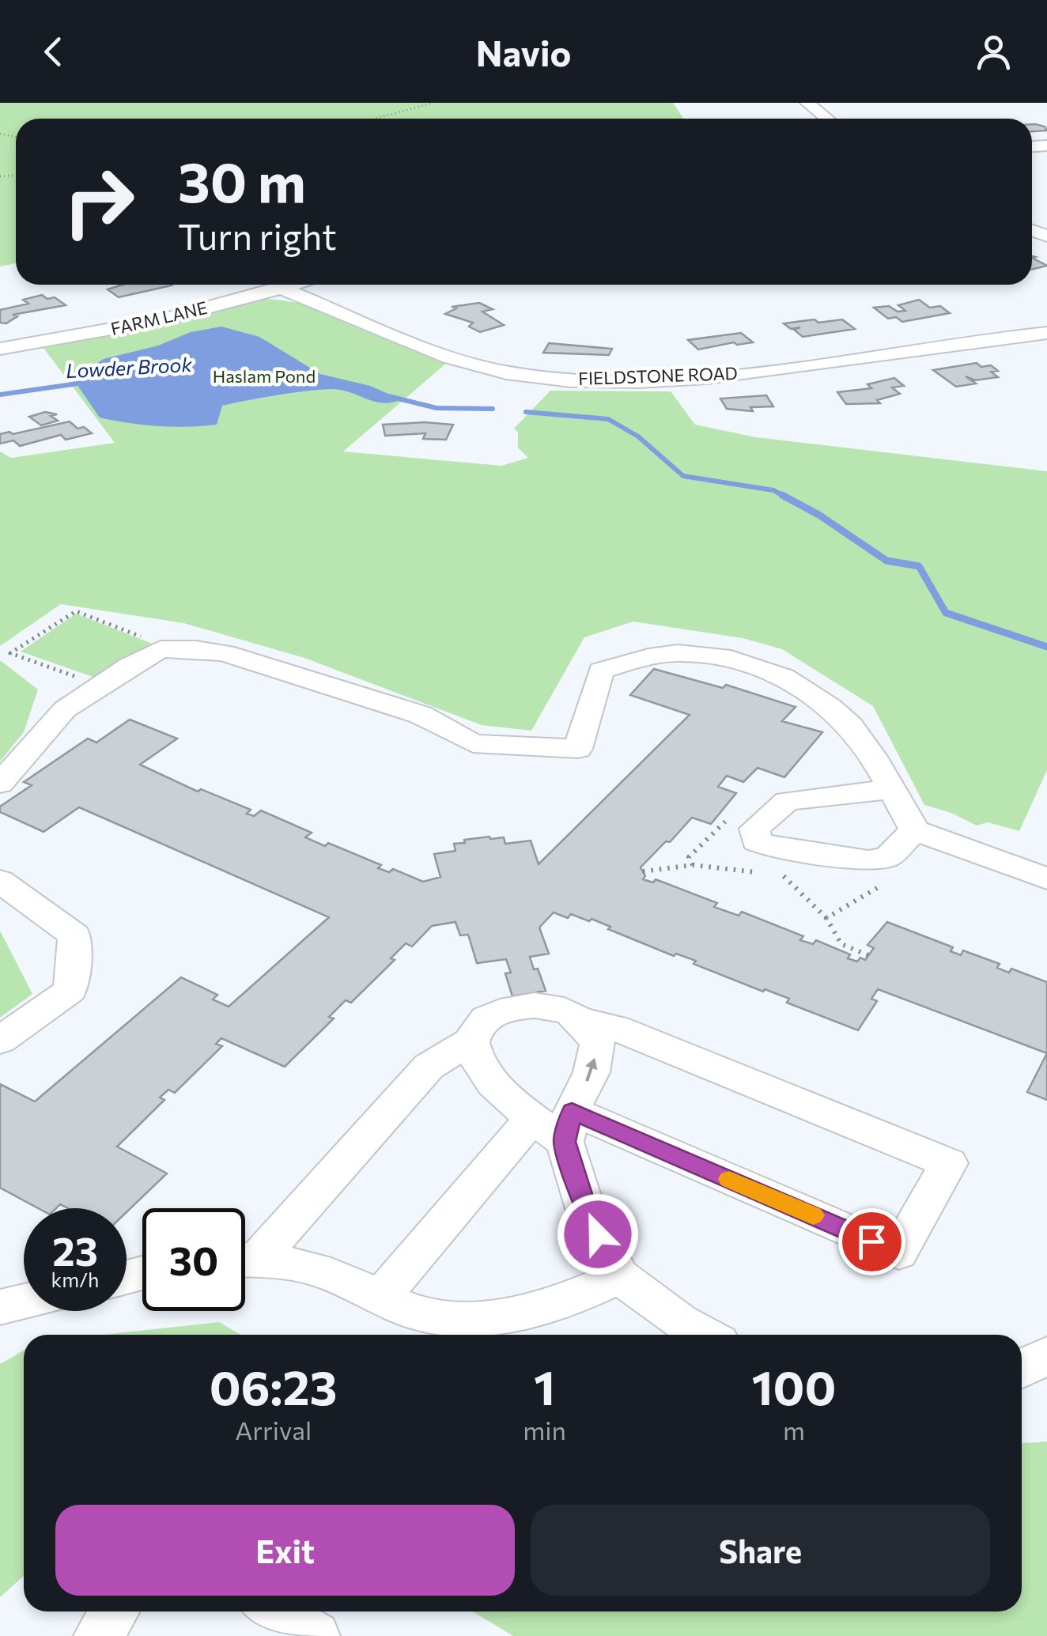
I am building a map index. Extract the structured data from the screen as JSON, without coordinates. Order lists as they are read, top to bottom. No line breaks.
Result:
{"streets":{"street":["FARM LANE","FIELDSTONE ROAD"]},"crossings":[["FARM LANE","FIELDSTONE ROAD"]],"water":["Lowder Brook"],"parks":["Haslam Pond"],"page":{"header":"Navio","turn":["30 m","Turn right"],"speed":"23 km/h","limit":"30","eta":["06:23","Arrival","1","min","100","m"],"buttons":["Exit","Share"]}}
